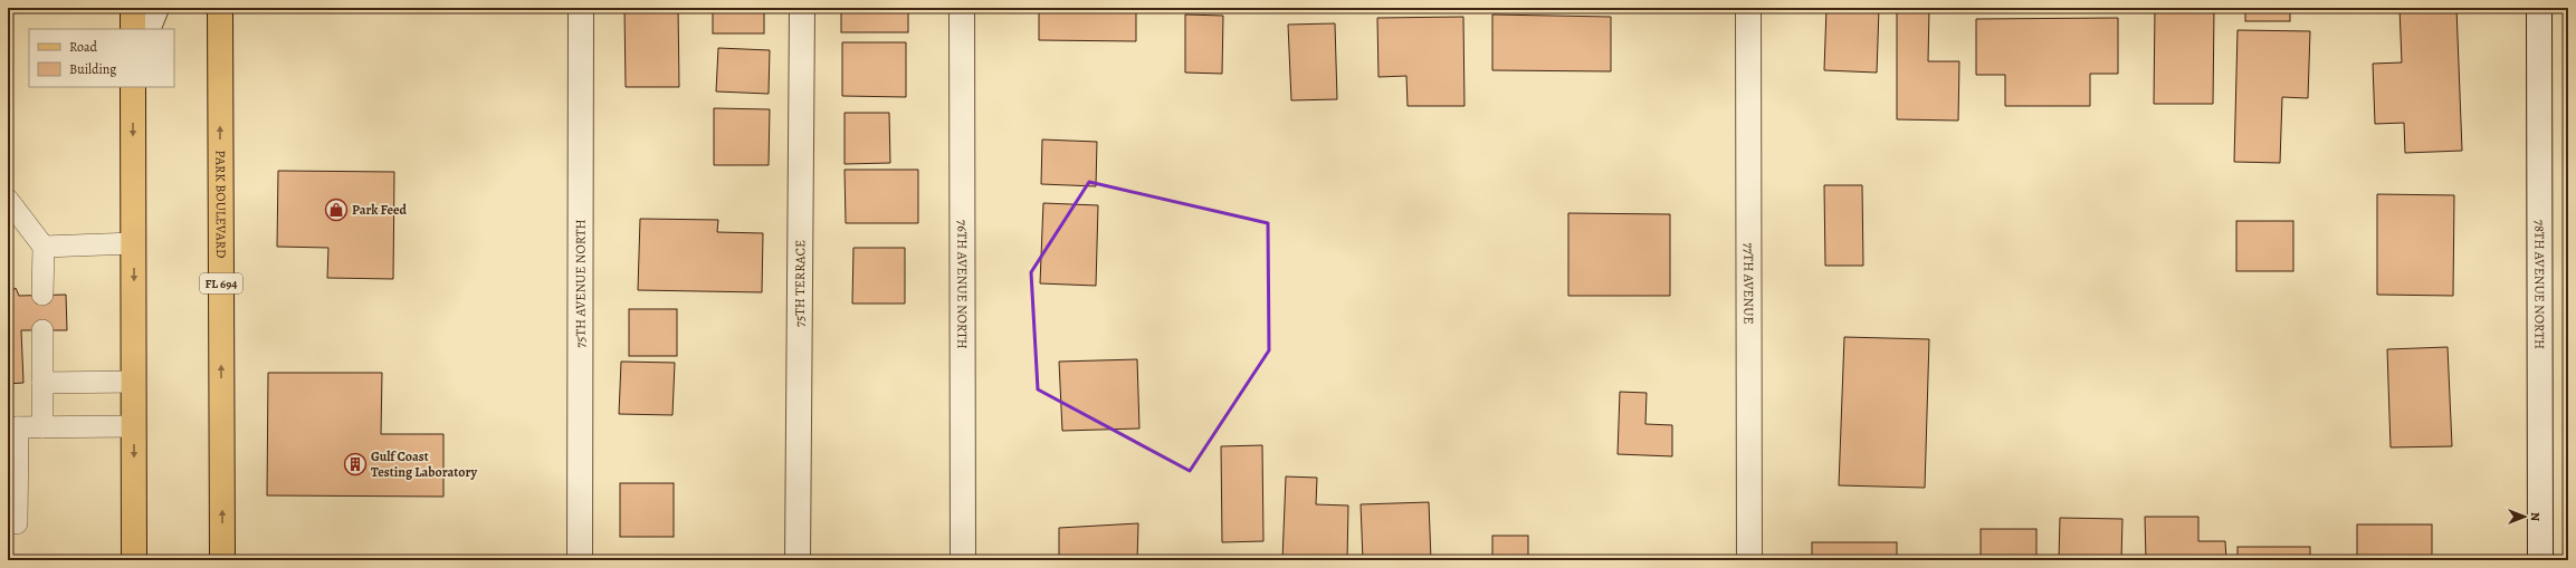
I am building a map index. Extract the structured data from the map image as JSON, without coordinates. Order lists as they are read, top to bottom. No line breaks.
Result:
{"streets":{"main road":["PARK BOULEVARD","FL 694"],"street":["75TH AVENUE NORTH","75TH TERRACE","76TH AVENUE NORTH","78TH AVENUE NORTH","77TH AVENUE"]},"places":{"shop":["Park Feed"],"building":["Gulf Coast Testing Laboratory"]},"legend":["Road","Building"],"north":"right"}
